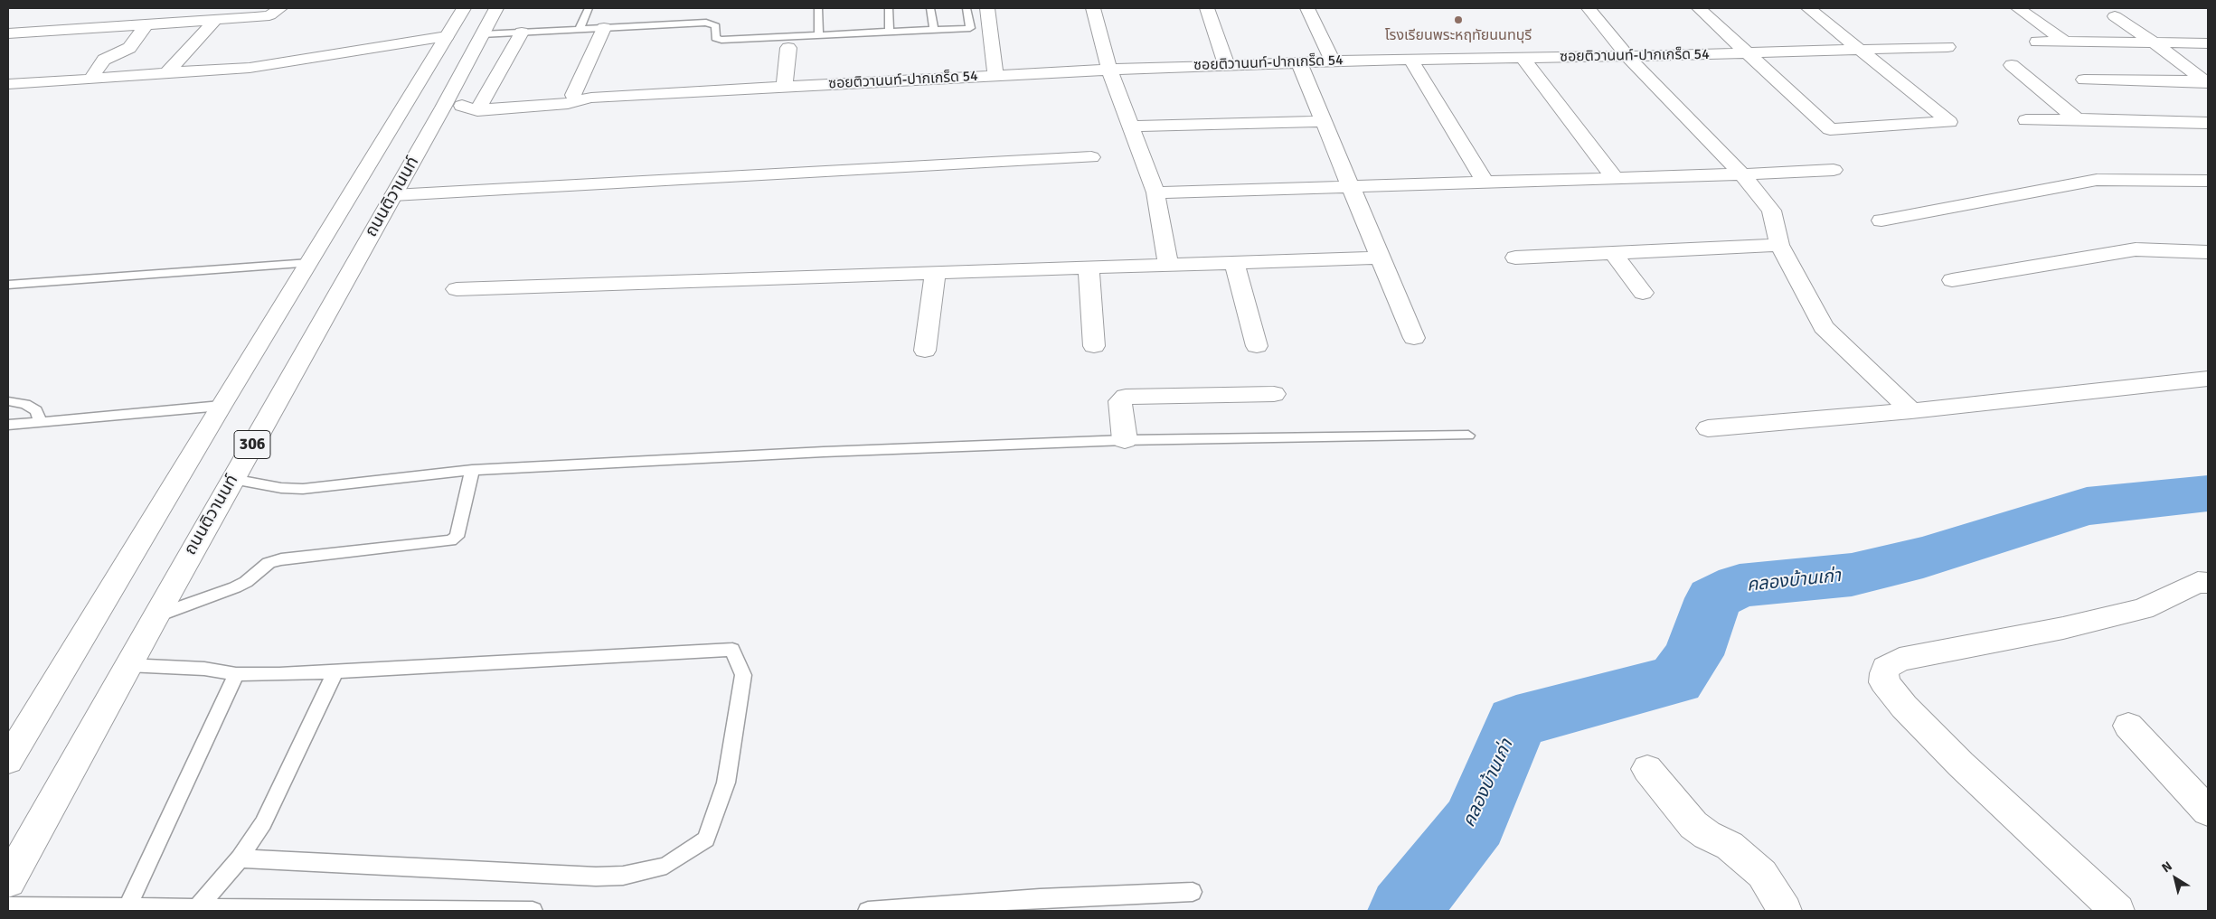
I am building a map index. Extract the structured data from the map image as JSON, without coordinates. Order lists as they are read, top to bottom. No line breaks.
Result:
{"streets":{"street":["ซอยติวานนท์-ปากเกร็ด 54","ถนนติวานนท์","306"]},"crossings":[["ซอยติวานนท์-ปากเกร็ด 54","ถนนติวานนท์"]],"water":["คลองบ้านเก่า"],"places":["โรงเรียนพระหฤทัยนนทบุรี"],"north":"top left"}
